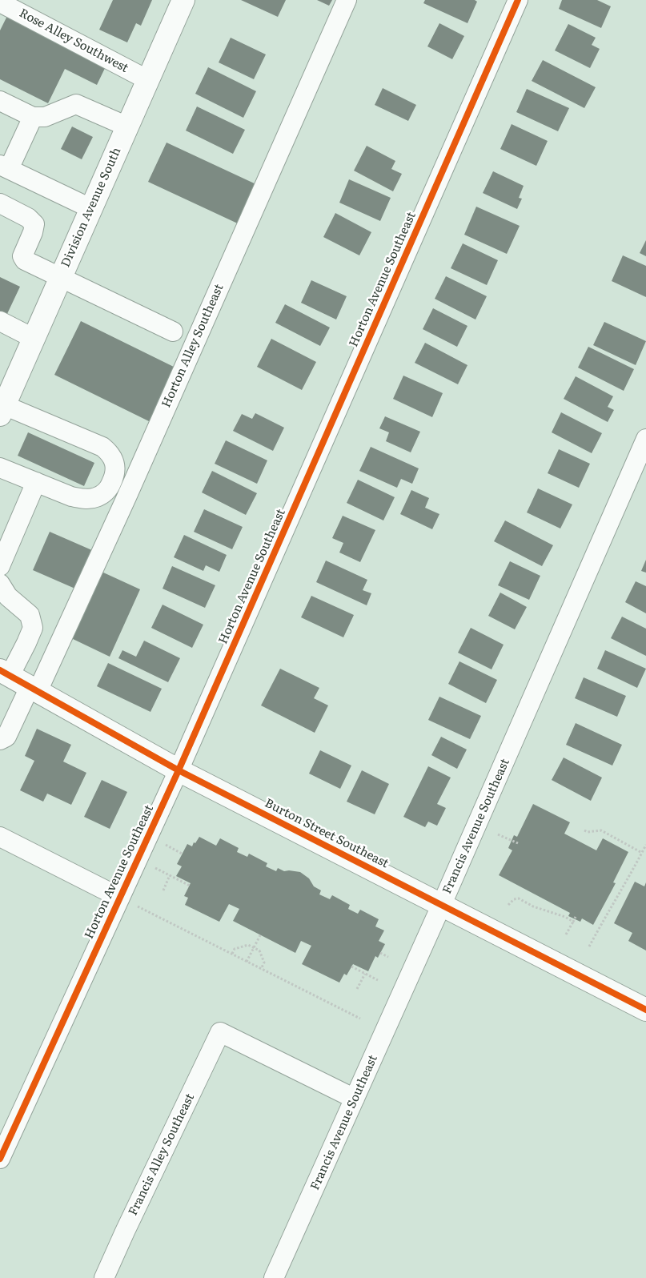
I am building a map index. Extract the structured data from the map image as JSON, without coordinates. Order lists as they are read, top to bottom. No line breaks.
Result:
{"streets":{"main road":["Division Avenue South","Burton Street Southeast"],"street":["Rose Alley Southwest","Horton Avenue Southeast","Horton Alley Southeast","Francis Avenue Southeast","Francis Alley Southeast"]},"crossings":[["Rose Alley Southwest","Division Avenue South"],["Horton Avenue Southeast","Burton Street Southeast"],["Horton Alley Southeast","Burton Street Southeast"],["Francis Avenue Southeast","Burton Street Southeast"],["Francis Avenue Southeast","Francis Alley Southeast"]]}
